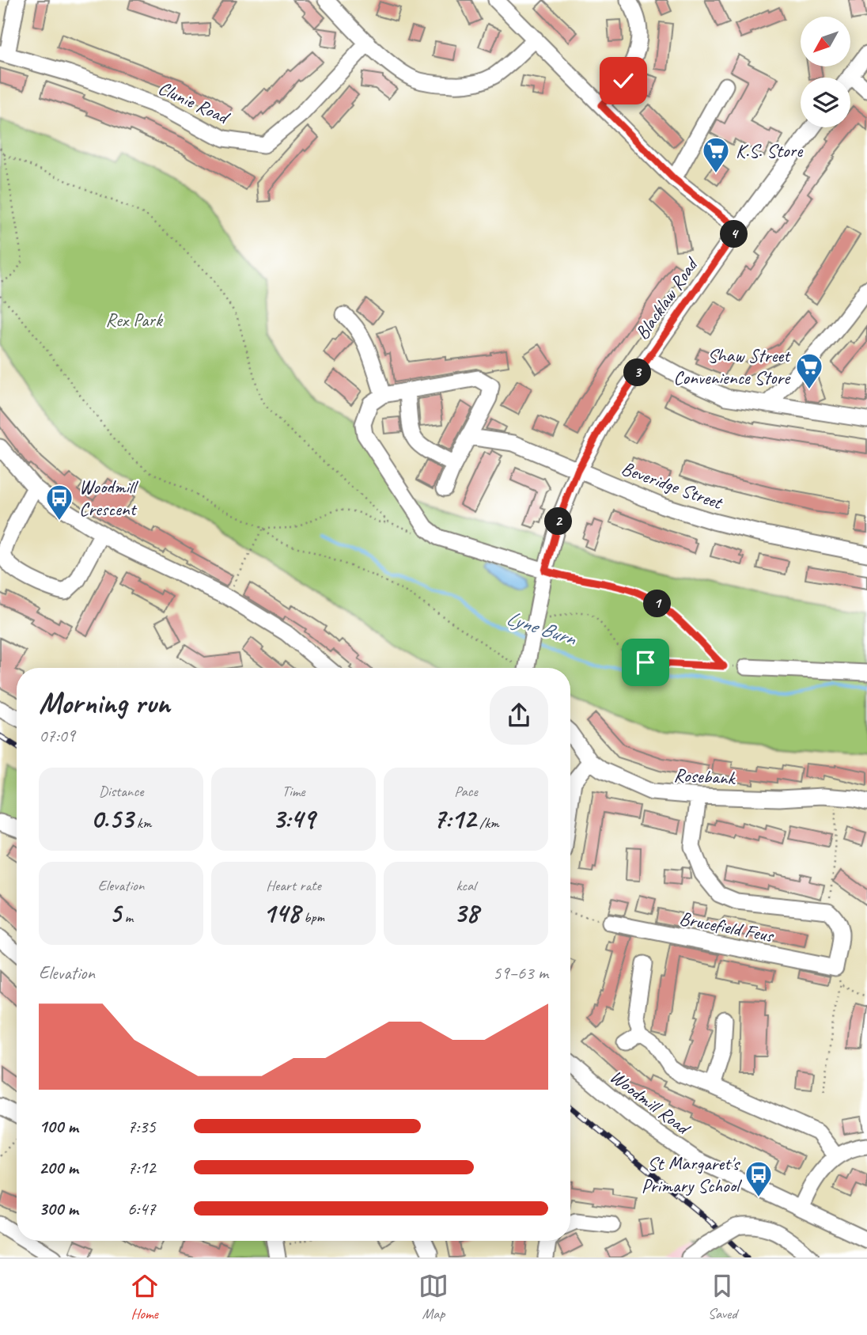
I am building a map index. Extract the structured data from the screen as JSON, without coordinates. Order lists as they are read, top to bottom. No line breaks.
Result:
{"streets":{"street":["Clunie Road","Blacklaw Road","Beveridge Street","Rosebank","Brucefield Feus","Woodmill Road"]},"crossings":[["Blacklaw Road","Beveridge Street"]],"water":["Lyne Burn"],"parks":["Rex Park"],"places":{"supermarket":["K.S. Store","Shaw Street Convenience Store"],"bus stop":["Woodmill Crescent","St Margaret's Primary School"]},"north":"bottom left","page":{"pins":["4","3","2","1"],"heading":["Morning run","07:09"],"stats":[["Distance","0.53 km"],["Time","3:49"],["Pace","7:12 /km"],["Elevation","5 m"],["Heart rate","148 bpm"],["kcal","38"]],"chart":["Elevation","59–63 m"],"list":[{"name":"100 m","note":"7:35"},{"name":"200 m","note":"7:12"},{"name":"300 m","note":"6:47"}],"tabs":["Home","Map","Saved"]}}
